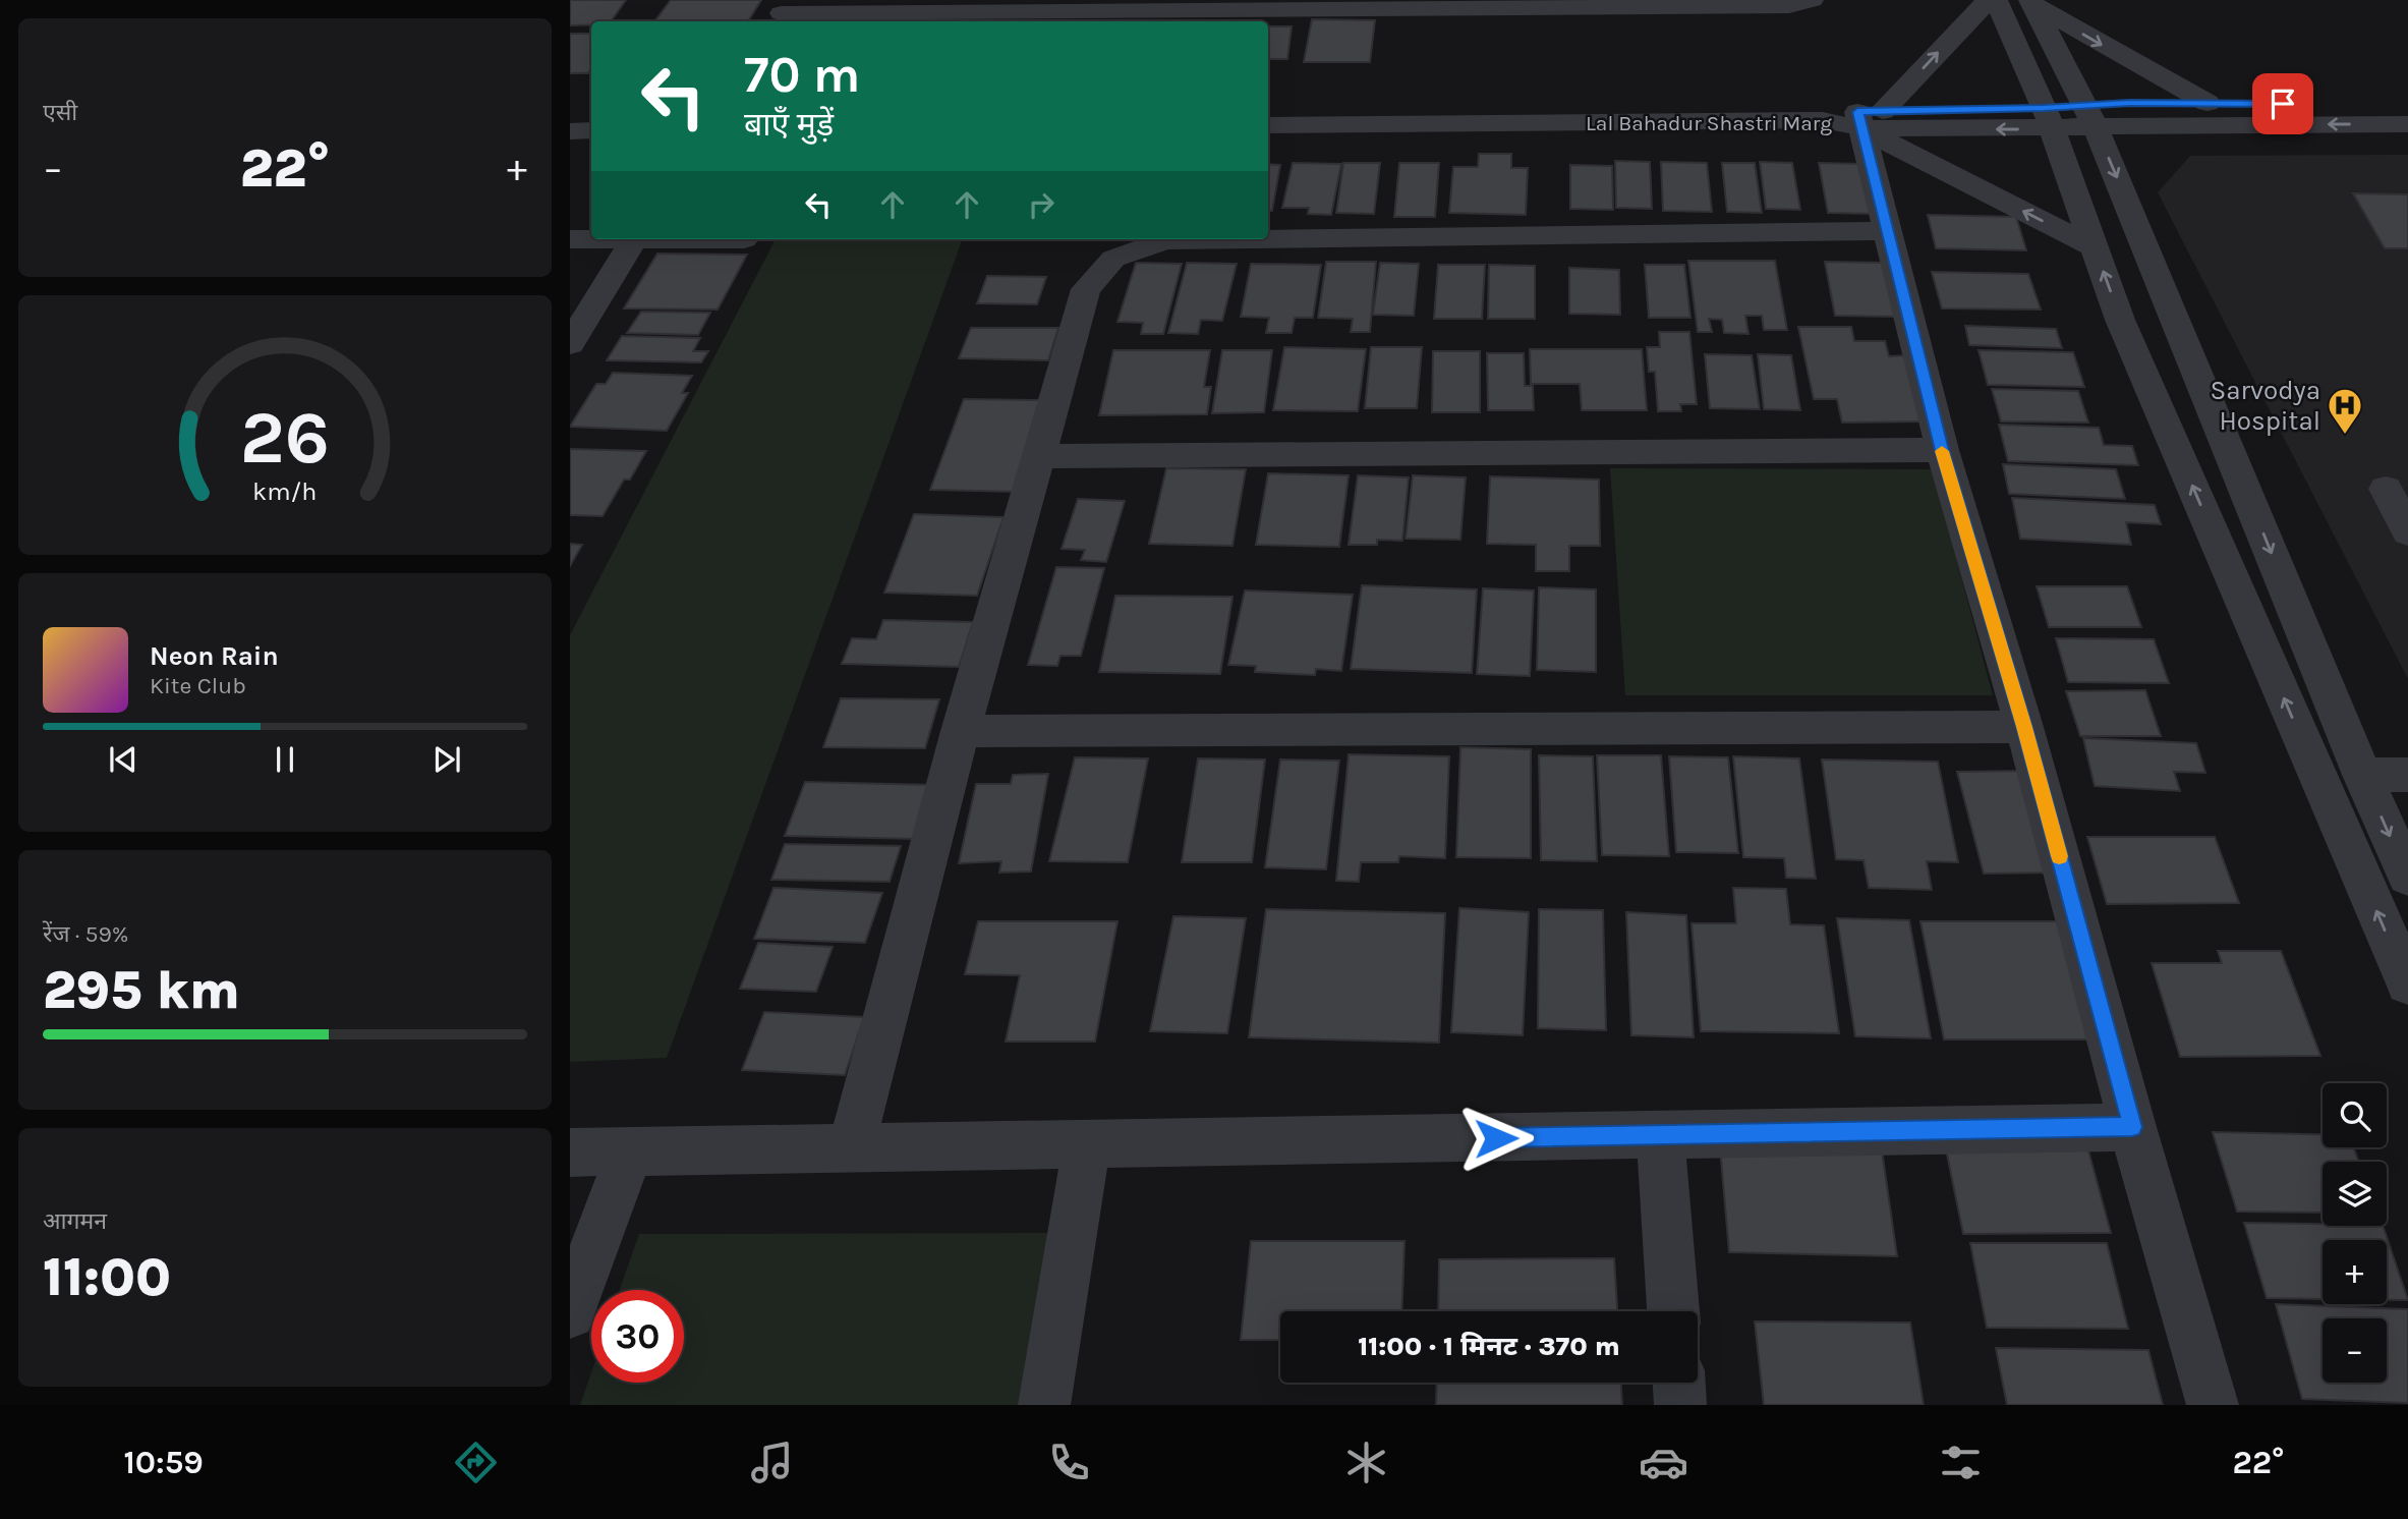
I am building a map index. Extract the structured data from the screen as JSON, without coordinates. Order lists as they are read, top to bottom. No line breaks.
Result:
{"streets":{"street":["Lal Bahadur Shastri Marg"]},"places":{"hospital":["Sarvodya Hospital"]},"page":{"tile":["एसी",["रेंज · 59%","295 km"],["आगमन","11:00"]],"turn":["70 m","बाएँ मुड़ें"],"heat":["−","22°","+"],"song":["Neon Rain","Kite Club"],"map_buttons":["+","−"],"limit":"30","trip":"11:00 · 1 मिनट · 370 m","tabs":["10:59","22°"],"gauge":["26","km/h"]}}
